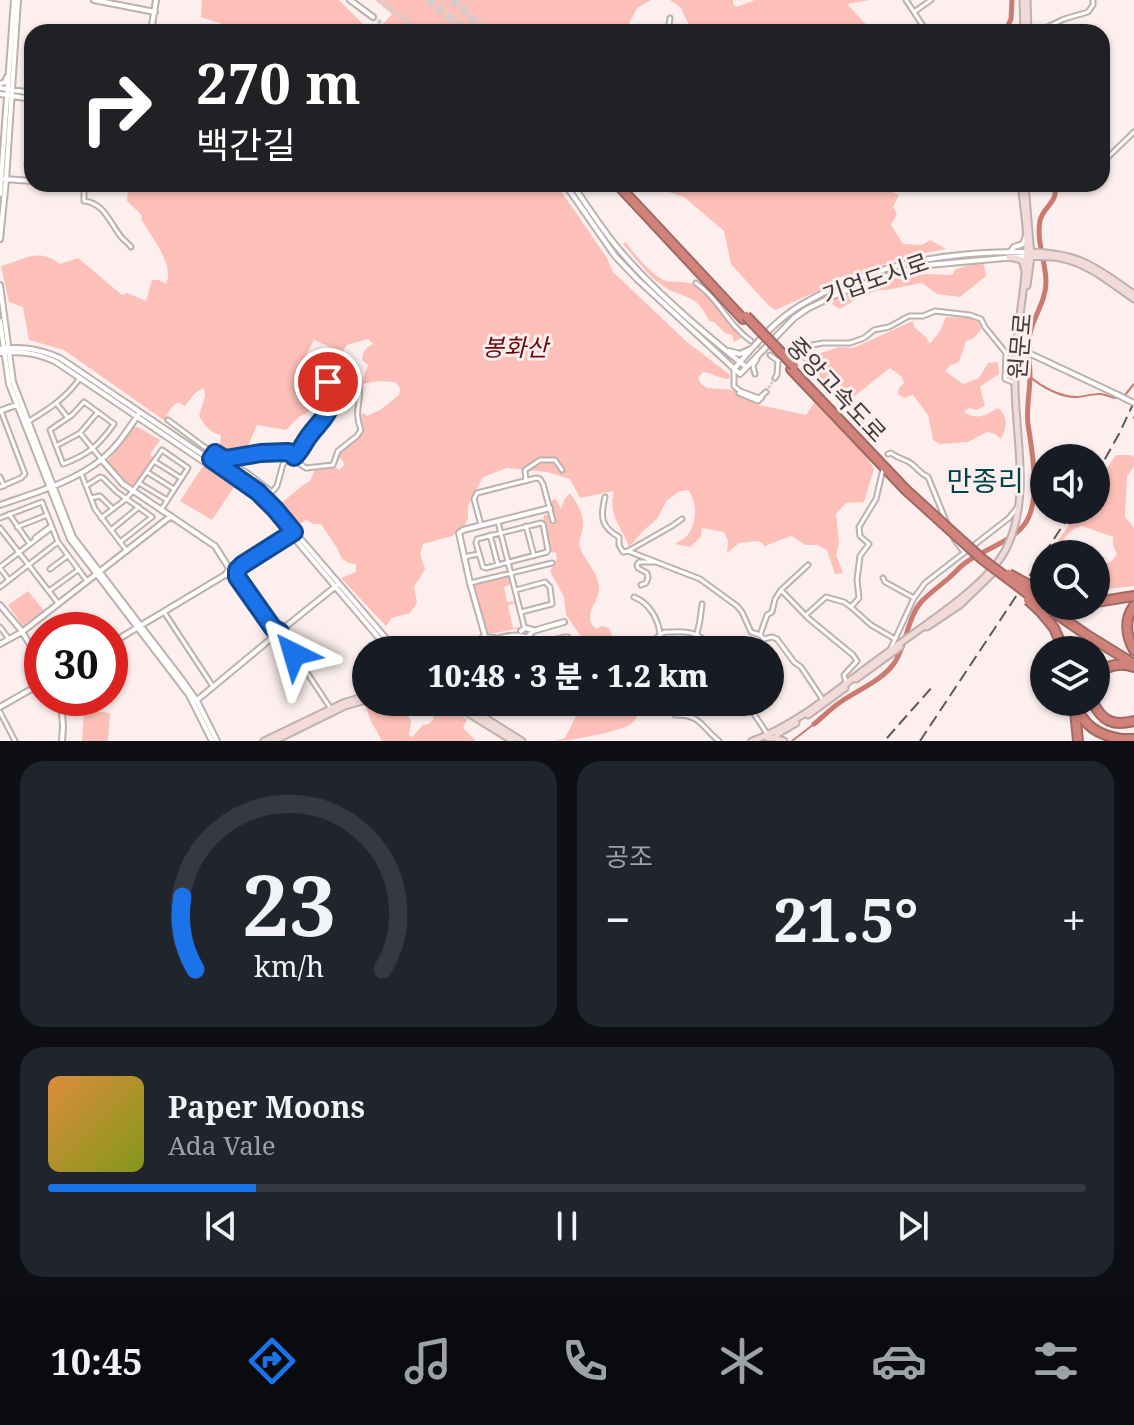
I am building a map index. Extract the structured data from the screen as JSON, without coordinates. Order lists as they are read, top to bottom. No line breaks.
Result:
{"streets":{"highway":["중앙고속도로"],"main road":["원문로"],"street":["기업도시로"]},"crossings":[["기업도시로","원문로"]],"districts":["만종리"],"parks":["봉화산"],"page":{"turn":["270 m","백간길"],"limit":"30","trip":"10:48 · 3 분 · 1.2 km","tile":"공조","heat":["−","21.5°","+"],"song":["Paper Moons","Ada Vale"],"tabs":"10:45","gauge":["23","km/h"]}}
